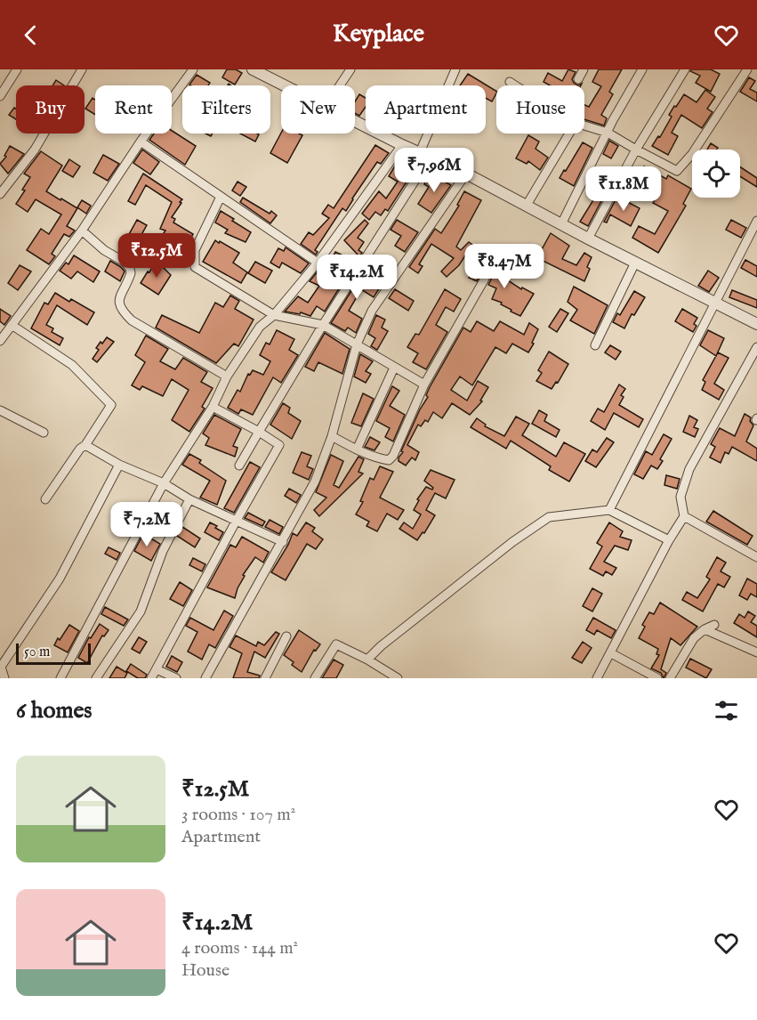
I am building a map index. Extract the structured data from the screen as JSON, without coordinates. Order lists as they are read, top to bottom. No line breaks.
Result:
{"scale_bar":"50 m","page":{"header":"Keyplace","chip":["Buy","Rent","Filters","New","Apartment","House"],"price":["₹7.96M","₹11.8M","₹12.5M","₹8.47M","₹14.2M","₹7.2M"],"scale":"50 m","heading":"6 homes","list":[{"name":"₹12.5M","note":"3 rooms · 107 m² · Apartment"},{"name":"₹14.2M","note":"4 rooms · 144 m² · House"}]}}
